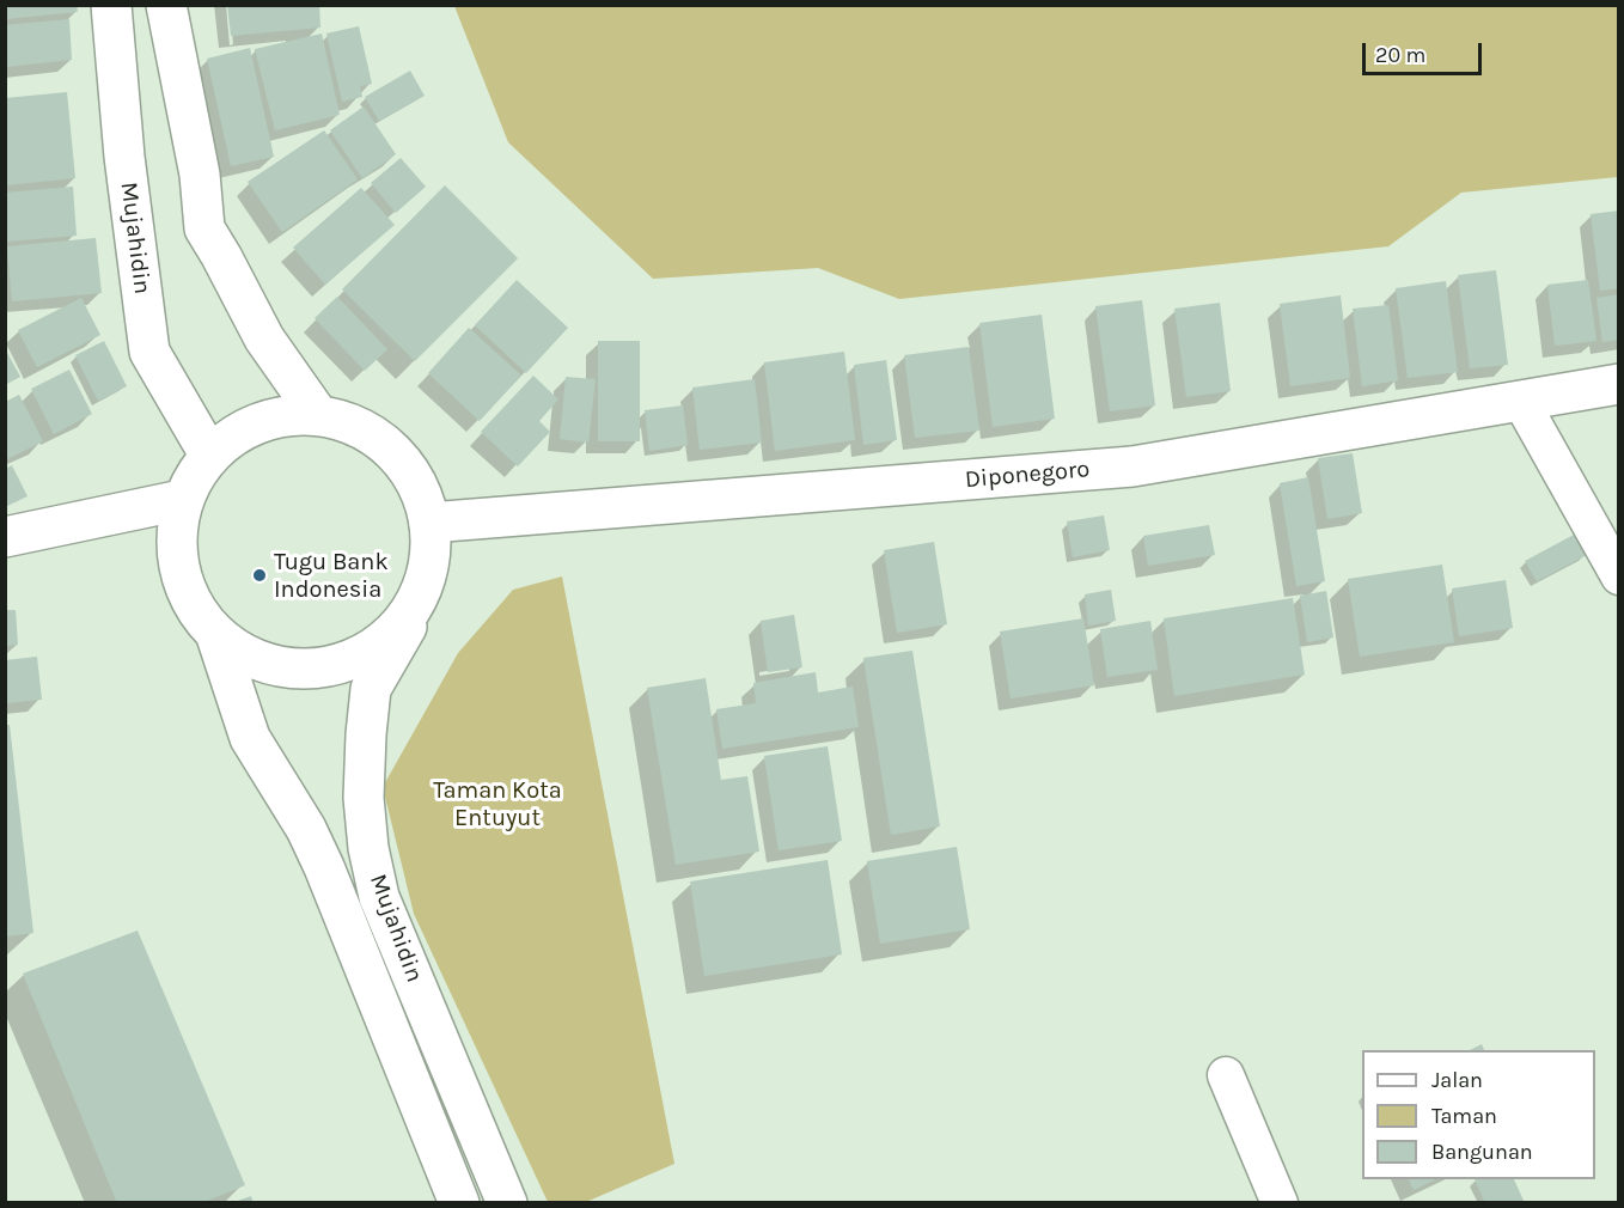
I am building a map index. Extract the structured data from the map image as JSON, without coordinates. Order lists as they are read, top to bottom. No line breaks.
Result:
{"streets":{"main road":["Mujahidin","Diponegoro"]},"crossings":[["Mujahidin","Diponegoro"]],"parks":["Taman Kota Entuyut"],"places":["Tugu Bank Indonesia"],"legend":["Jalan","Taman","Bangunan"],"scale_bar":"20 m"}
